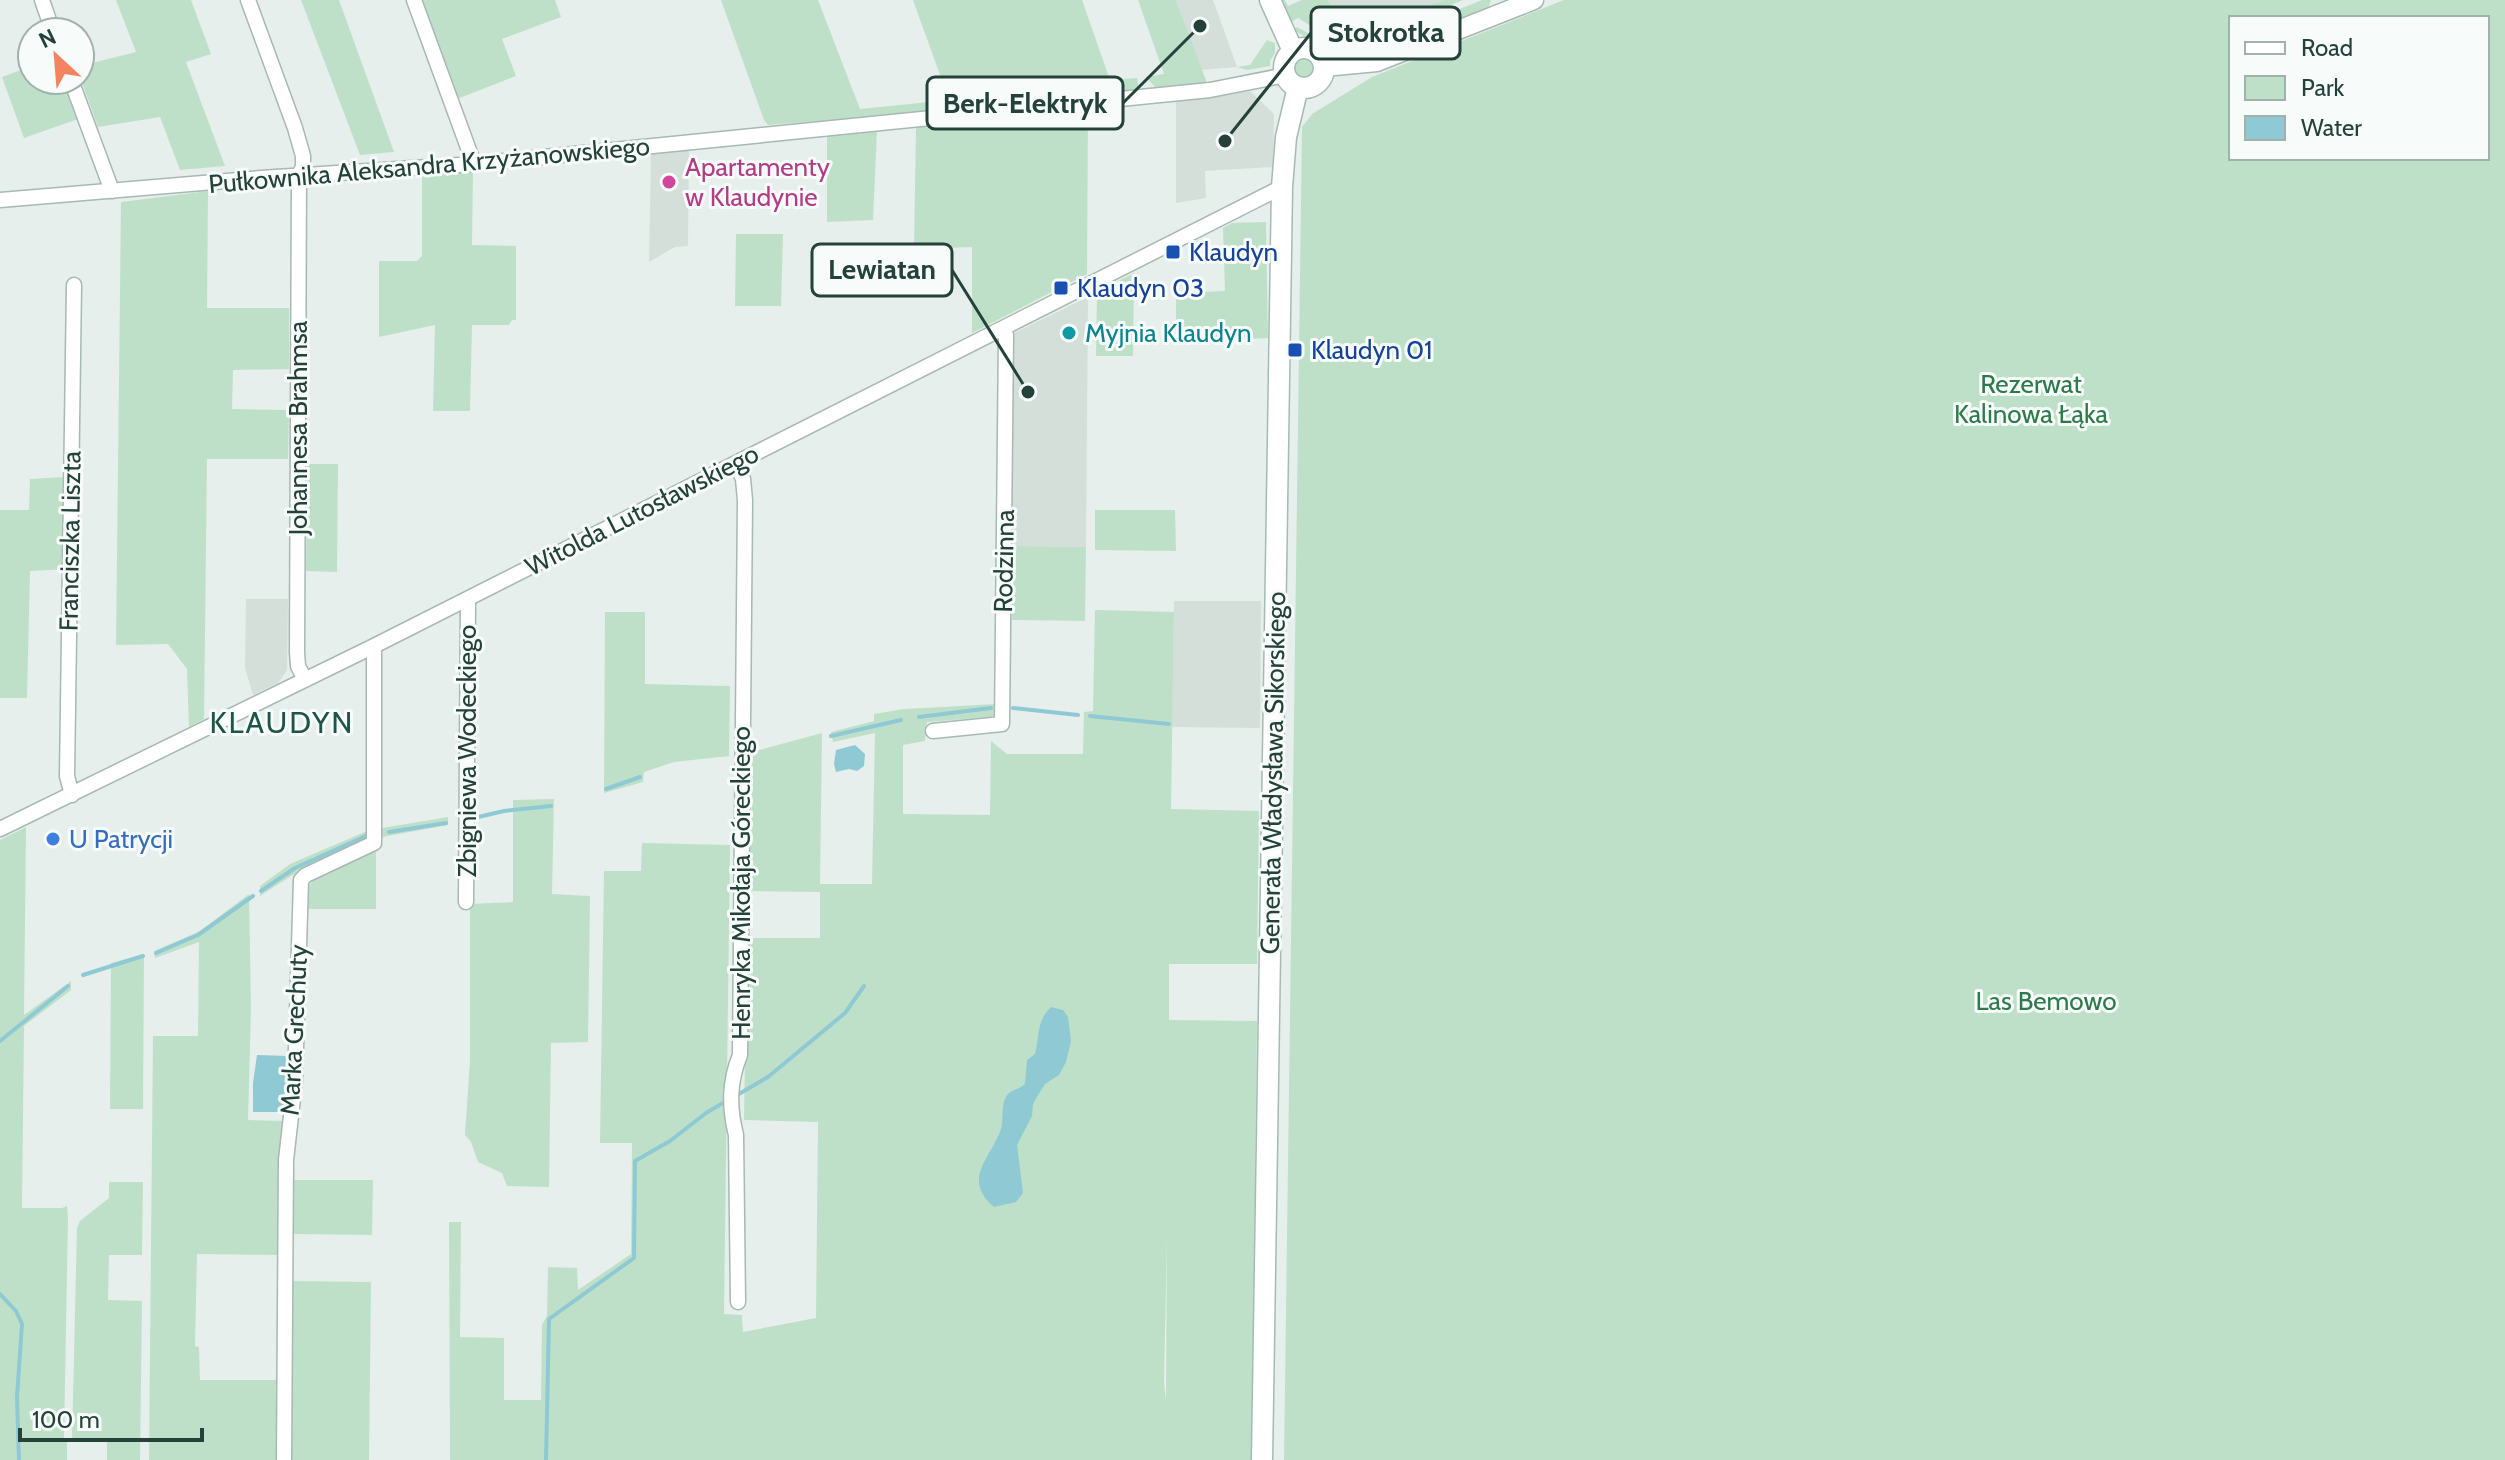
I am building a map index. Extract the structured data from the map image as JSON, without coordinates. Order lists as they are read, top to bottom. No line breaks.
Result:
{"streets":{"main road":["Generała Władysława Sikorskiego"],"street":["Pułkownika Aleksandra Krzyżanowskiego","Johannesa Brahmsa","Witolda Lutosławskiego","Franciszka Liszta","Rodzinna","Zbigniewa Wodeckiego","Henryka Mikołaja Góreckiego","Marka Grechuty"]},"crossings":[["Pułkownika Aleksandra Krzyżanowskiego","Johannesa Brahmsa"],["Pułkownika Aleksandra Krzyżanowskiego","Generała Władysława Sikorskiego"],["Johannesa Brahmsa","Witolda Lutosławskiego"],["Witolda Lutosławskiego","Franciszka Liszta"],["Witolda Lutosławskiego","Rodzinna"],["Witolda Lutosławskiego","Zbigniewa Wodeckiego"],["Witolda Lutosławskiego","Generała Władysława Sikorskiego"],["Witolda Lutosławskiego","Henryka Mikołaja Góreckiego"],["Witolda Lutosławskiego","Marka Grechuty"]],"districts":["KLAUDYN"],"parks":["Rezerwat Kalinowa Łąka","Las Bemowo"],"places":{"other":["Berk-Elektryk","Stokrotka","Apartamenty w Klaudynie","Myjnia Klaudyn","Lewiatan","U Patrycji"],"transit":["Klaudyn","Klaudyn 03","Klaudyn 01"]},"legend":["Road","Park","Water"],"scale_bar":"100 m","north":"top left"}
